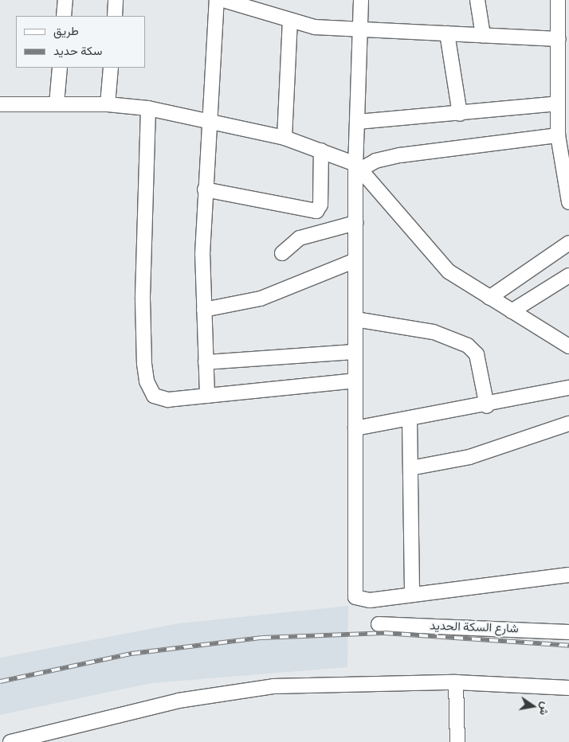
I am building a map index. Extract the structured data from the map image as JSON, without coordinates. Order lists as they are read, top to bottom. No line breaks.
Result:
{"streets":{"street":["شارع السكة الحديد"]},"legend":["طريق","سكة حديد"],"north":"right"}
